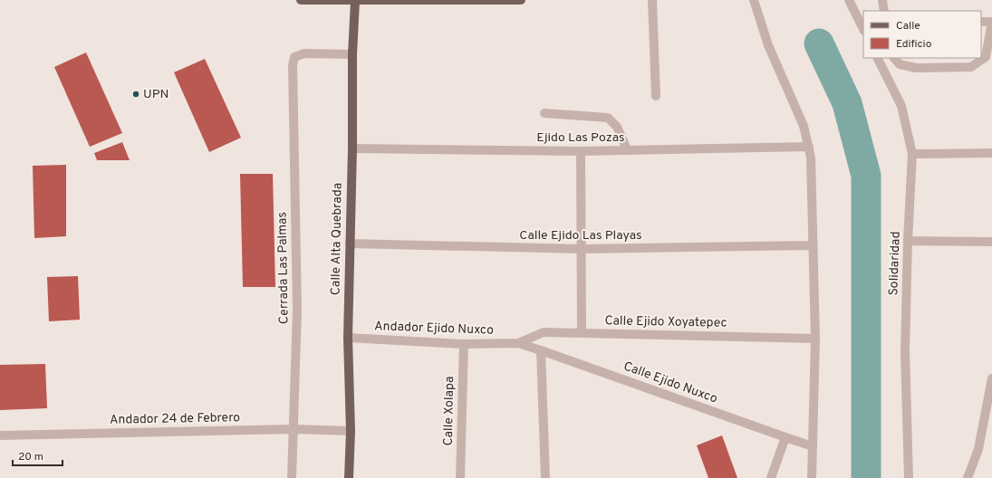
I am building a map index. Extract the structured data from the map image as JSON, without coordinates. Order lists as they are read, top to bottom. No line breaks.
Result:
{"streets":{"main road":["Calle Alta Quebrada"],"street":["Ejido Las Pozas","Calle Ejido Las Playas","Solidaridad","Cerrada Las Palmas","Calle Ejido Xoyatepec","Andador Ejido Nuxco","Calle Ejido Nuxco","Calle Xolapa","Andador 24 de Febrero"]},"crossings":[["Ejido Las Pozas","Calle Alta Quebrada"],["Calle Ejido Las Playas","Calle Alta Quebrada"],["Calle Alta Quebrada","Cerrada Las Palmas"],["Calle Alta Quebrada","Andador Ejido Nuxco"],["Calle Alta Quebrada","Andador 24 de Febrero"],["Cerrada Las Palmas","Andador 24 de Febrero"],["Calle Ejido Xoyatepec","Andador Ejido Nuxco"],["Calle Ejido Xoyatepec","Calle Ejido Nuxco"],["Andador Ejido Nuxco","Calle Ejido Nuxco"],["Andador Ejido Nuxco","Calle Xolapa"]],"places":["UPN"],"legend":["Calle","Edificio"],"scale_bar":"20 m"}
